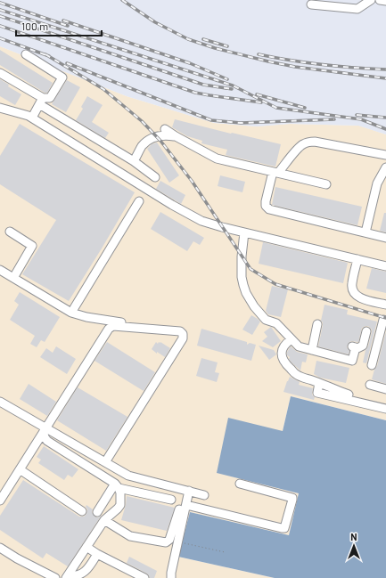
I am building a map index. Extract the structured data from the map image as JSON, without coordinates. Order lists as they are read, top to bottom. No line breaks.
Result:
{"scale_bar":"100 m","north":"top"}
